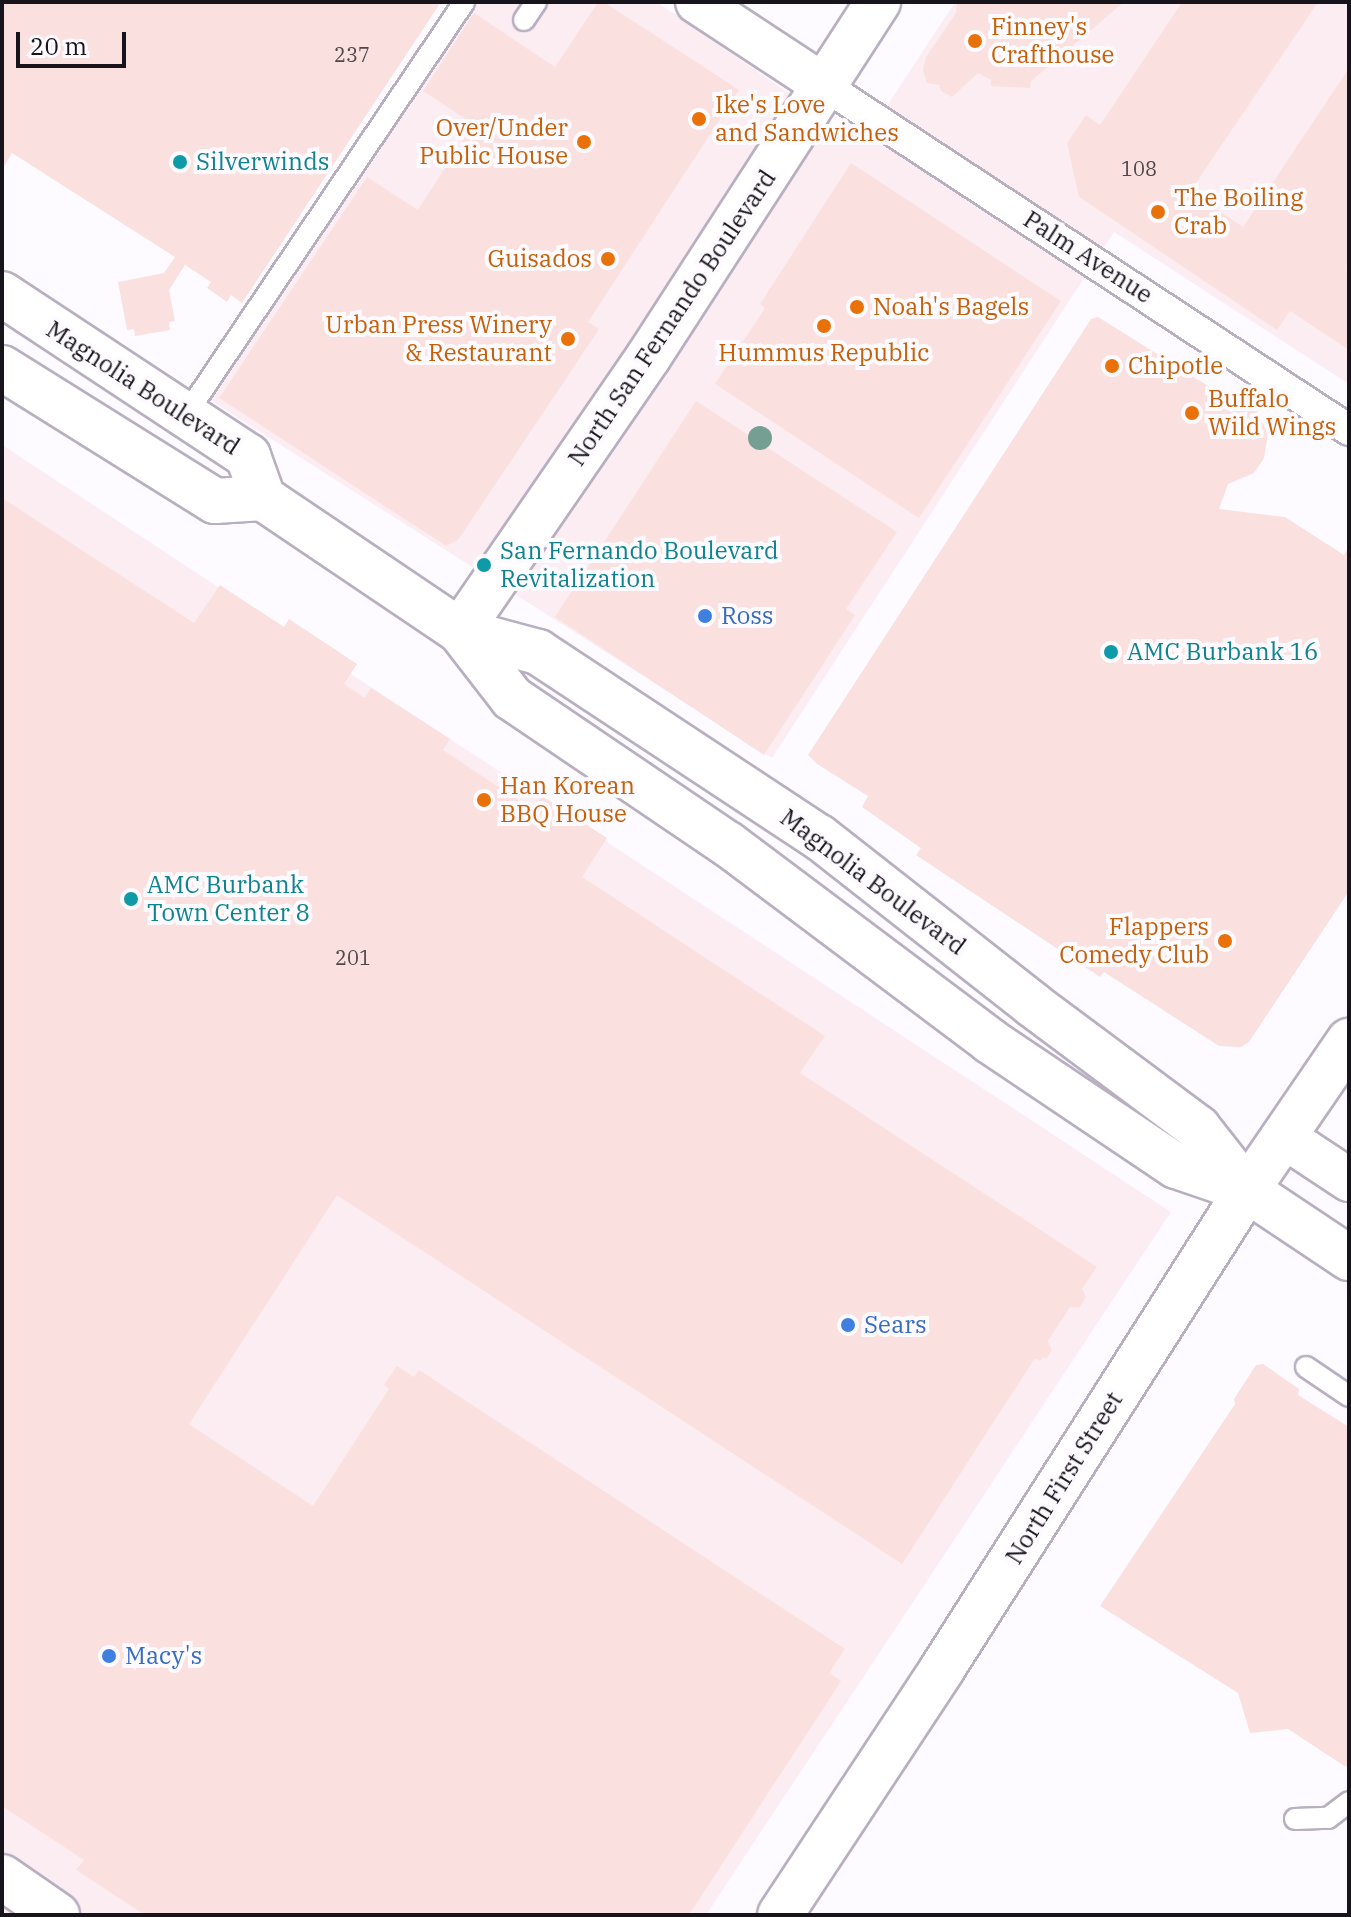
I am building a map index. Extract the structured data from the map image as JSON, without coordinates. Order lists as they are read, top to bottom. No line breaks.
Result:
{"streets":{"main road":["North San Fernando Boulevard","Magnolia Boulevard","North First Street"],"street":["Palm Avenue"]},"crossings":[["Palm Avenue","North San Fernando Boulevard"],["North San Fernando Boulevard","Magnolia Boulevard"],["Magnolia Boulevard","North First Street"]],"places":["Finney's Crafthouse","Ike's Love and Sandwiches","Over/Under Public House","Silverwinds","The Boiling Crab","Guisados","Noah's Bagels","Hummus Republic","Urban Press Winery & Restaurant","Chipotle","Buffalo Wild Wings","San Fernando Boulevard Revitalization","Ross","AMC Burbank 16","Han Korean BBQ House","AMC Burbank Town Center 8","Flappers Comedy Club","Sears","Macy's"],"house_numbers":["237","108","201"],"scale_bar":"20 m"}
